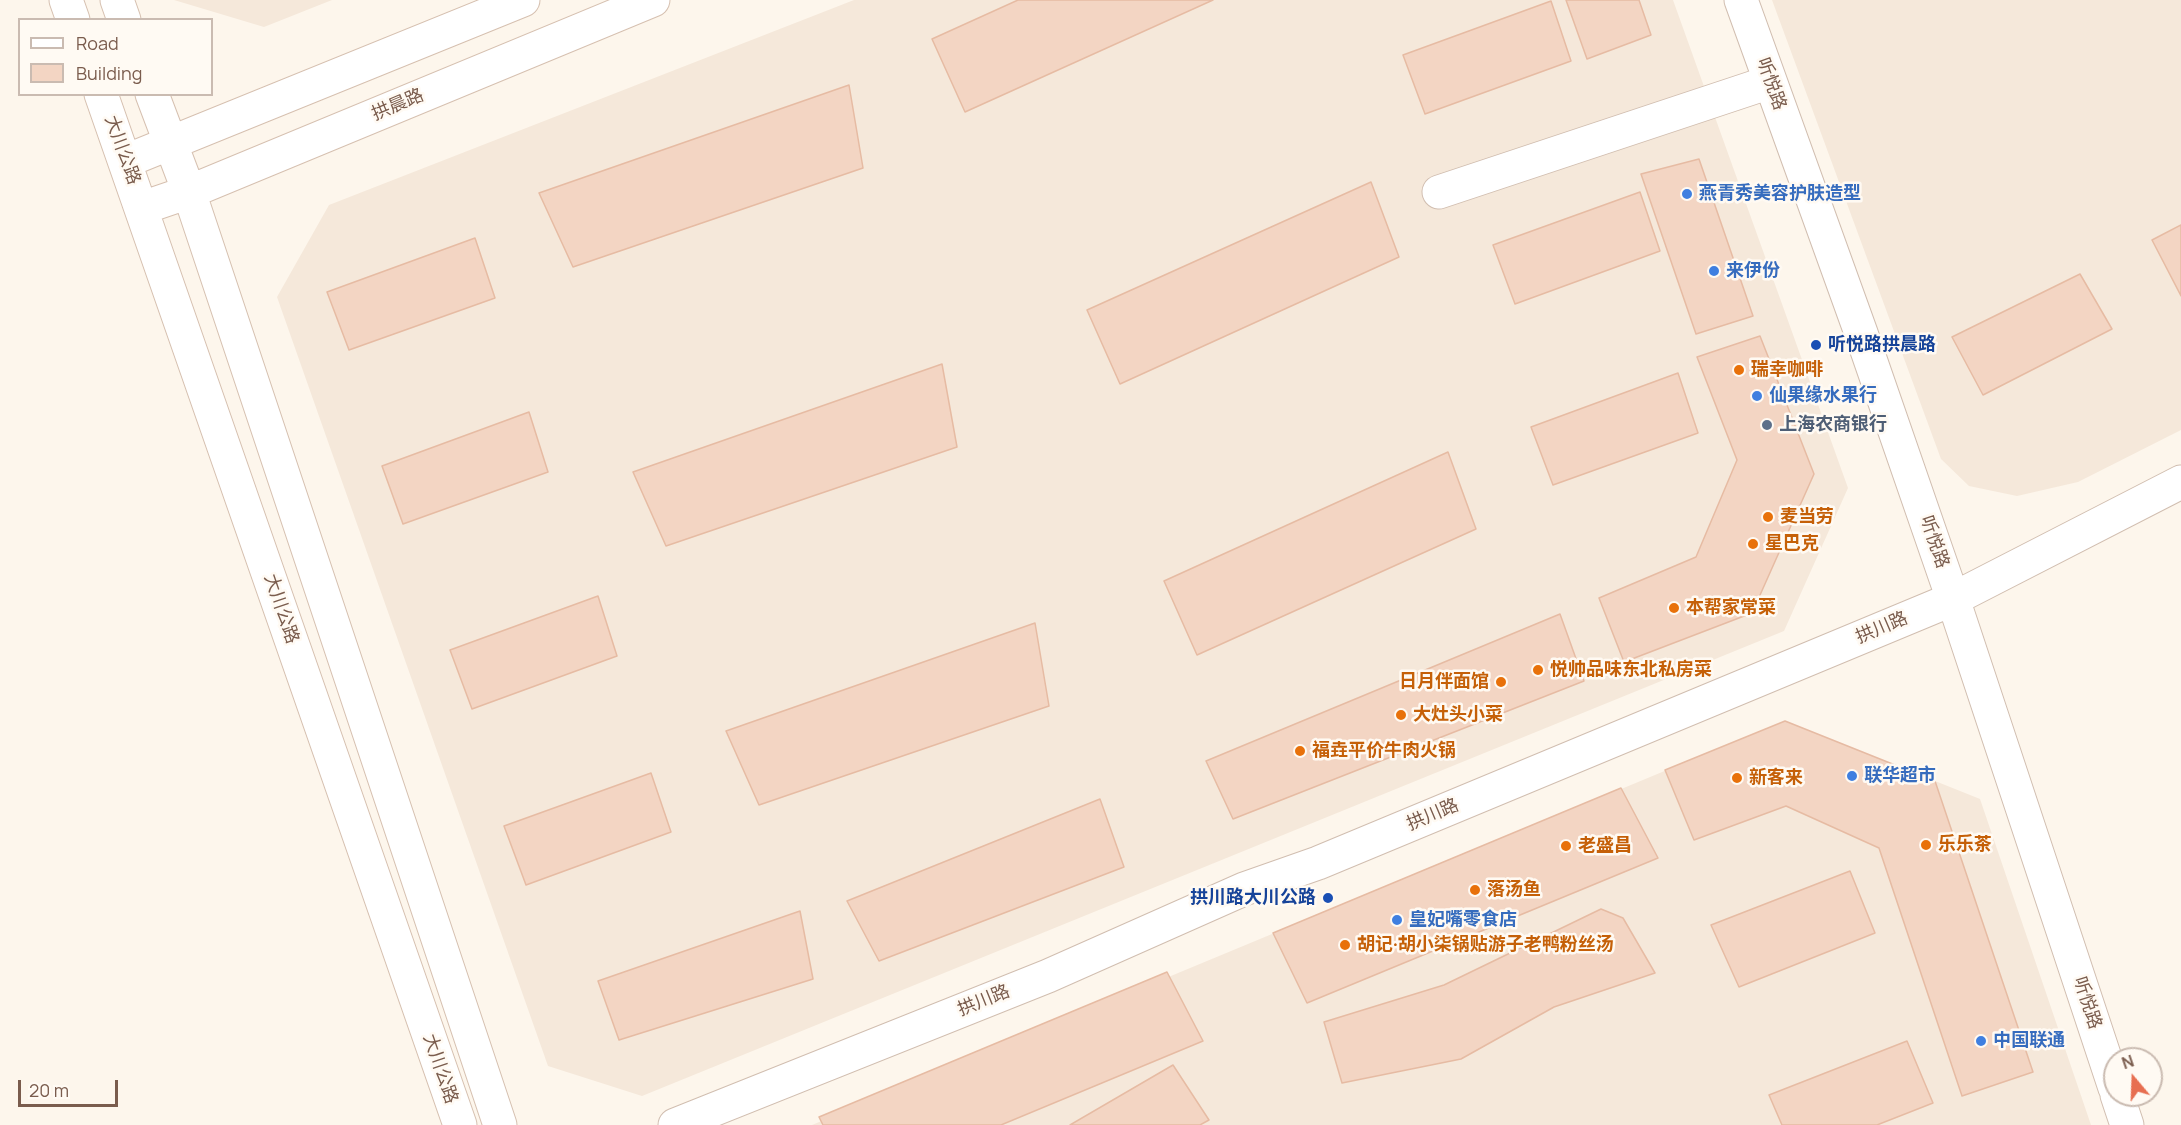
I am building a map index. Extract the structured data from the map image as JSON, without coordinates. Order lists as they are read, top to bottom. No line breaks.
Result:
{"streets":{"main road":["听悦路","拱晨路","大川公路","拱川路"]},"crossings":[["听悦路","拱川路"],["拱晨路","大川公路"]],"places":["燕青秀美容护肤造型","来伊份","听悦路拱晨路","瑞幸咖啡","仙果缘水果行","上海农商银行","麦当劳","星巴克","本帮家常菜","悦帅品味东北私房菜","日月伴面馆","大灶头小菜","福垚平价牛肉火锅","联华超市","新客来","乐乐茶","老盛昌","落汤鱼","拱川路大川公路","皇妃嘴零食店","胡记·胡小柒锅贴游子老鸭粉丝汤","中国联通"],"legend":["Road","Building"],"scale_bar":"20 m","north":"top"}
